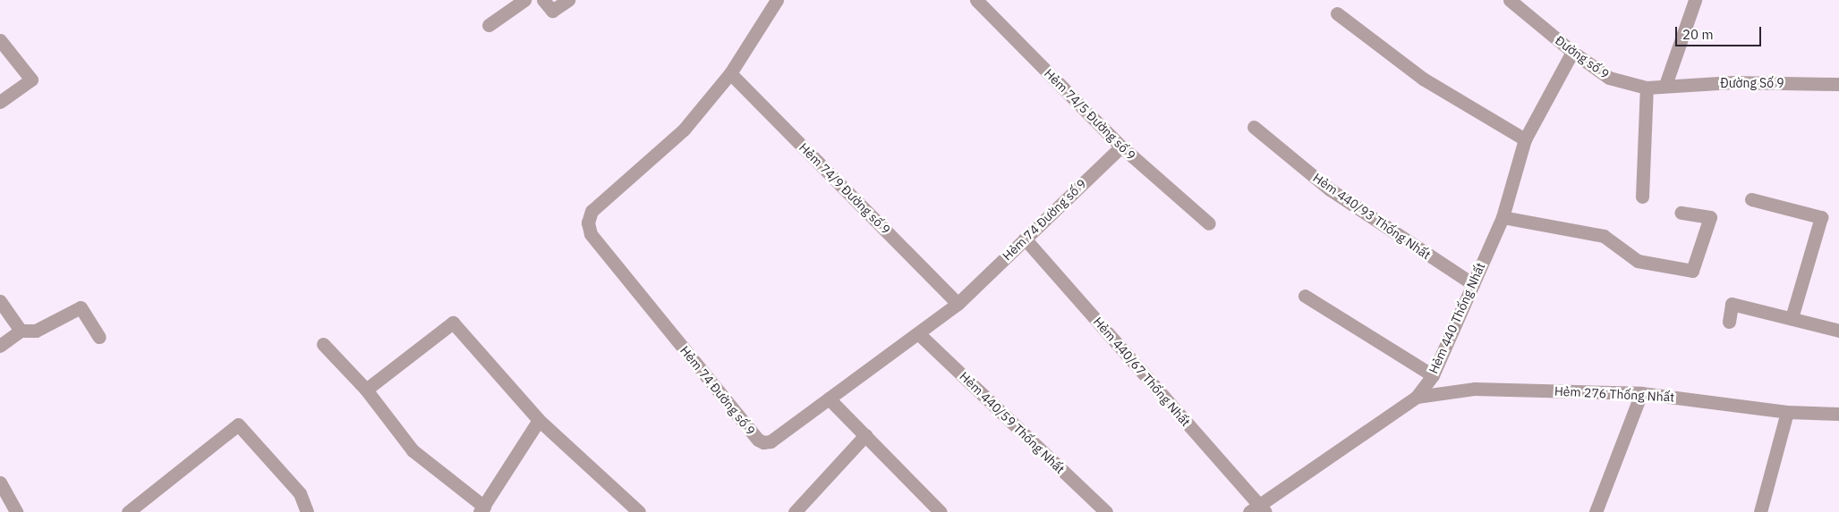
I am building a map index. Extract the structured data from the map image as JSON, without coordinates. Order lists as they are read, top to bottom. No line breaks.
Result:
{"streets":{"street":["Đường số 9","Đường Số 9","Hẻm 74/5 Đường số 9","Hẻm 74/9 Đường số 9","Hẻm 440/93 Thống Nhất","Hẻm 74 Đường số 9","Hẻm 440 Thống Nhất","Hẻm 440/67 Thống Nhất","Hẻm 276 Thống Nhất","Hẻm 440/59 Thống Nhất"]},"crossings":[["Đường số 9","Đường Số 9"],["Đường số 9","Hẻm 440 Thống Nhất"],["Hẻm 74/5 Đường số 9","Hẻm 74 Đường số 9"],["Hẻm 74/9 Đường số 9","Hẻm 74 Đường số 9"],["Hẻm 440/93 Thống Nhất","Hẻm 440 Thống Nhất"],["Hẻm 74 Đường số 9","Hẻm 440/67 Thống Nhất"],["Hẻm 74 Đường số 9","Hẻm 440/59 Thống Nhất"],["Hẻm 440 Thống Nhất","Hẻm 440/67 Thống Nhất"],["Hẻm 440 Thống Nhất","Hẻm 276 Thống Nhất"]],"scale_bar":"20 m"}
